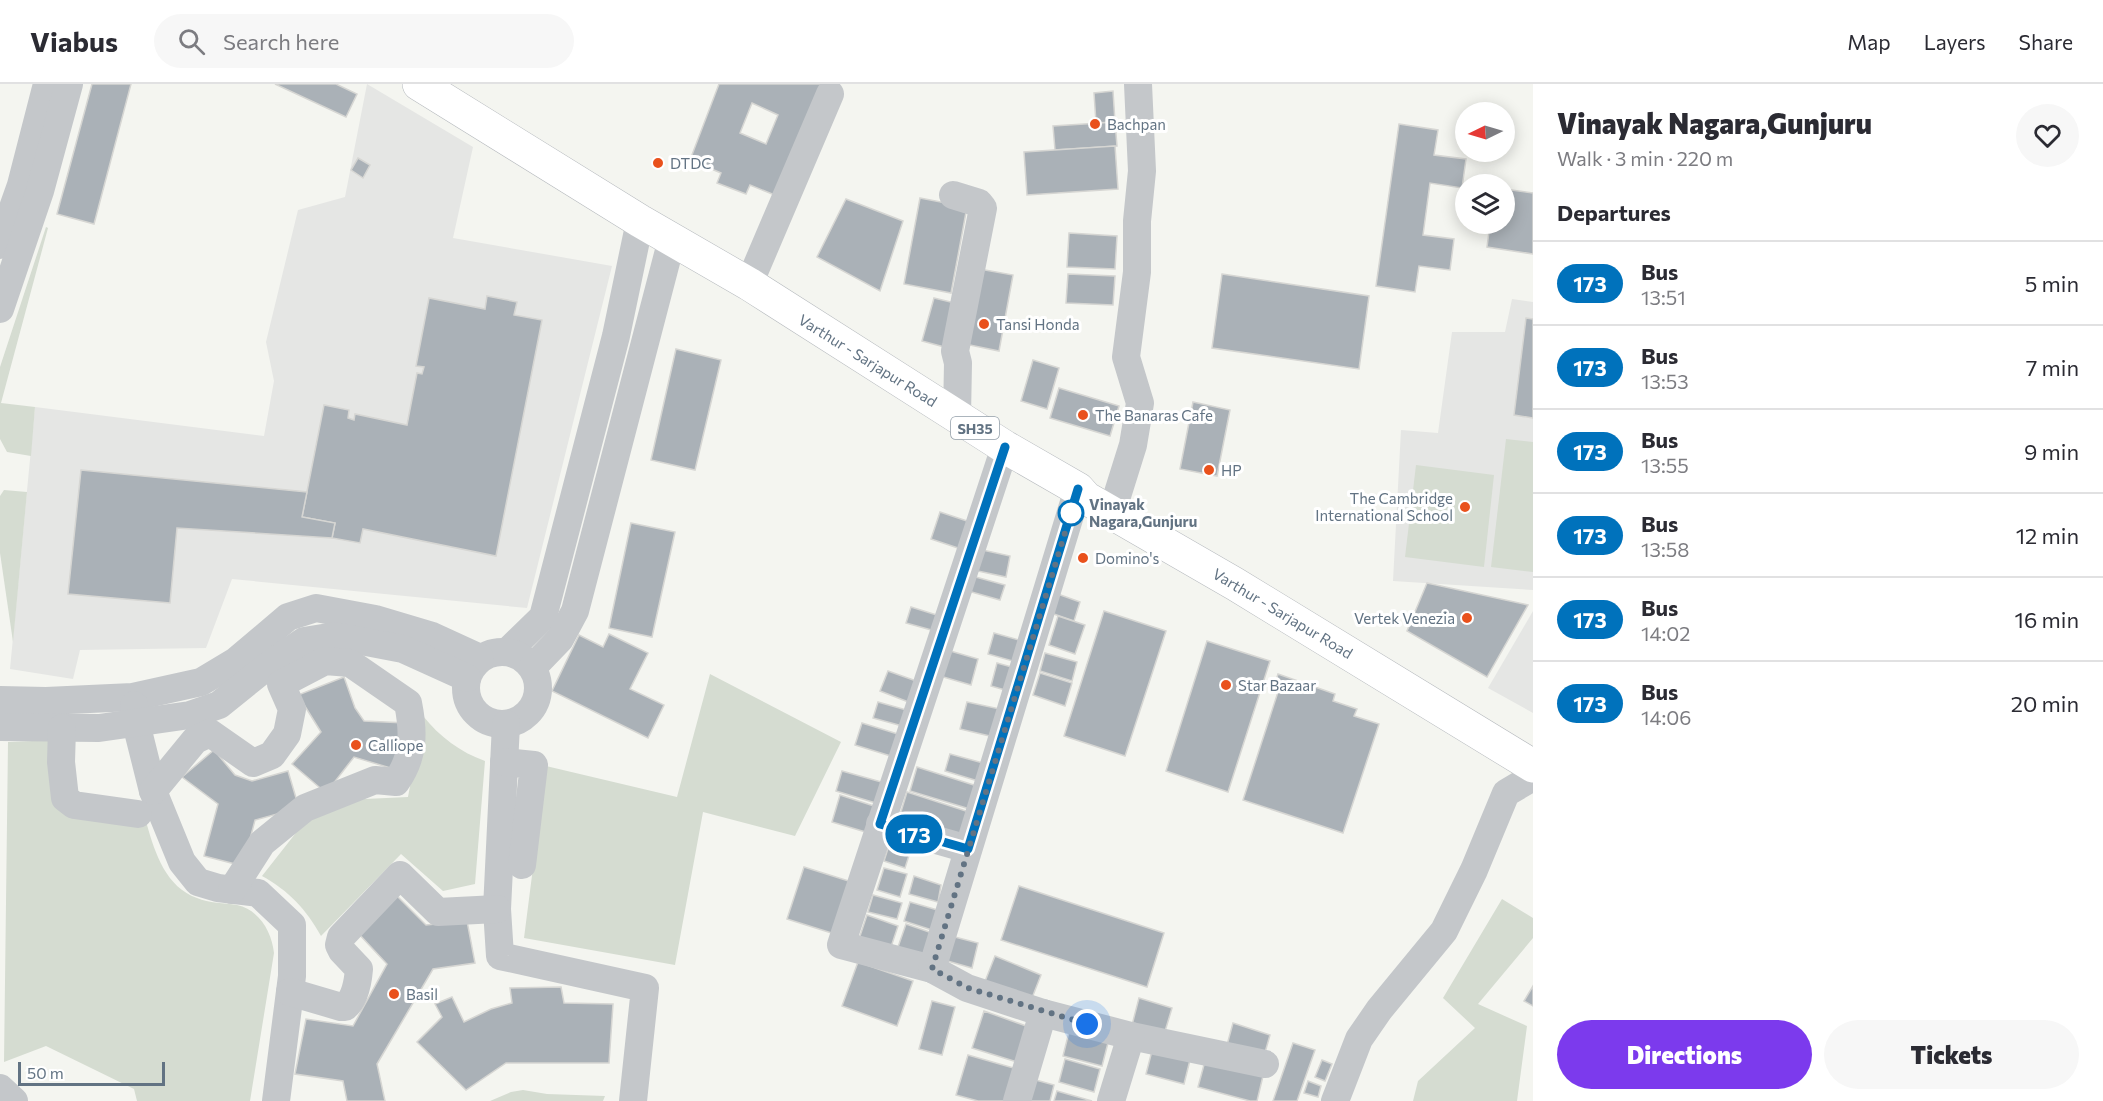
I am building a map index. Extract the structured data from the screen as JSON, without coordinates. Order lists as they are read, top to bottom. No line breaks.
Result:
{"streets":{"main road":["Varthur - Sarjapur Road","SH35"]},"places":["Bachpan","DTDC","Tansi Honda","The Banaras Cafe","HP","The Cambridge International School","Vinayak Nagara,Gunjuru","Domino's","Vertek Venezia","Star Bazaar","Calliope","Basil"],"lines":["bus line 173"],"scale_bar":"50 m","north":"left","page":{"header":"Viabus","search":"Search here","nav":["Map","Layers","Share"],"on_map":"173","heading":[["Vinayak Nagara,Gunjuru","Walk · 3 min · 220 m"],"Departures"],"list":[{"mark":"173","name":"Bus","note":"13:51","value":"5 min"},{"mark":"173","name":"Bus","note":"13:53","value":"7 min"},{"mark":"173","name":"Bus","note":"13:55","value":"9 min"},{"mark":"173","name":"Bus","note":"13:58","value":"12 min"},{"mark":"173","name":"Bus","note":"14:02","value":"16 min"},{"mark":"173","name":"Bus","note":"14:06","value":"20 min"}],"buttons":["Directions","Tickets"],"scale":"50 m"}}
